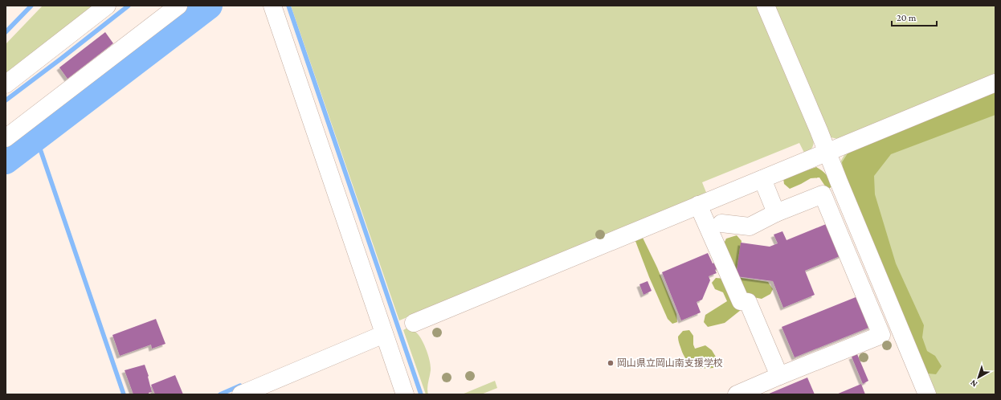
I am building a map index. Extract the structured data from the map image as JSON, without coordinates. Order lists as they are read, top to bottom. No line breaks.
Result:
{"places":["岡山県立岡山南支援学校"],"scale_bar":"20 m","north":"bottom left"}
